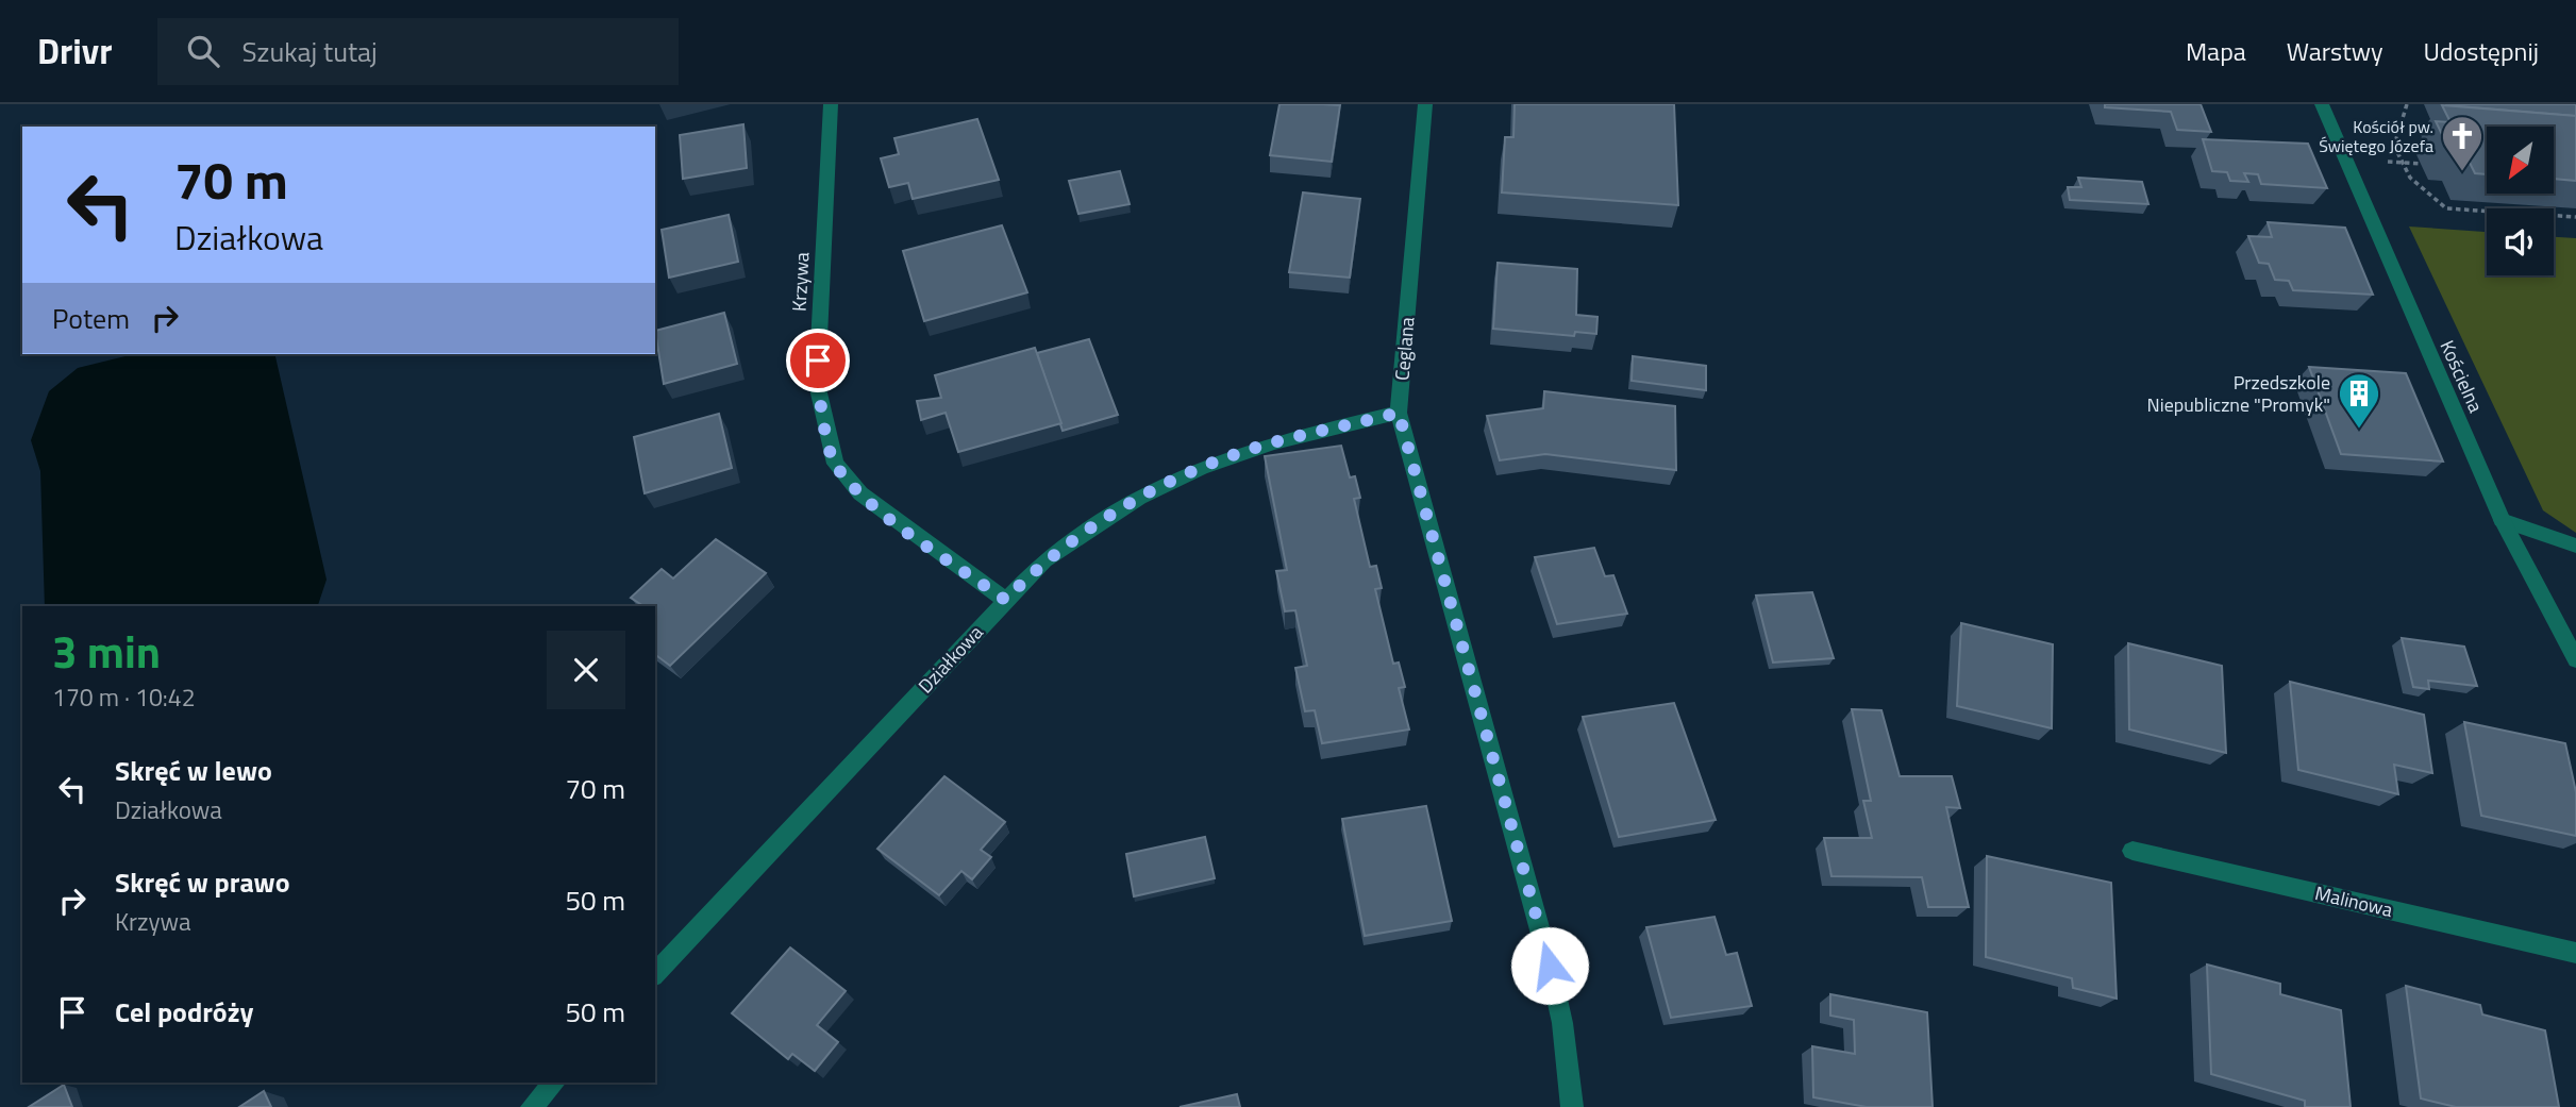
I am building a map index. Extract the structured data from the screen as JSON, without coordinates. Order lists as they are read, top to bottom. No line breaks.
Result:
{"streets":{"street":["Krzywa","Ceglana","Kościelna","Działkowa","Malinowa"]},"crossings":[["Krzywa","Działkowa"],["Ceglana","Działkowa"]],"places":{"church":["Kościół pw. Świętego Józefa"],"building":["Przedszkole Niepubliczne \"Promyk\""]},"north":"bottom left","page":{"header":"Drivr","search":"Szukaj tutaj","nav":["Mapa","Warstwy","Udostępnij"],"turn":["70 m","Działkowa"],"then":"Potem","heading":["3 min","170 m · 10:42"],"list":[{"name":"Skręć w lewo","note":"Działkowa","value":"70 m"},{"name":"Skręć w prawo","note":"Krzywa","value":"50 m"},{"name":"Cel podróży","value":"50 m"}]}}
